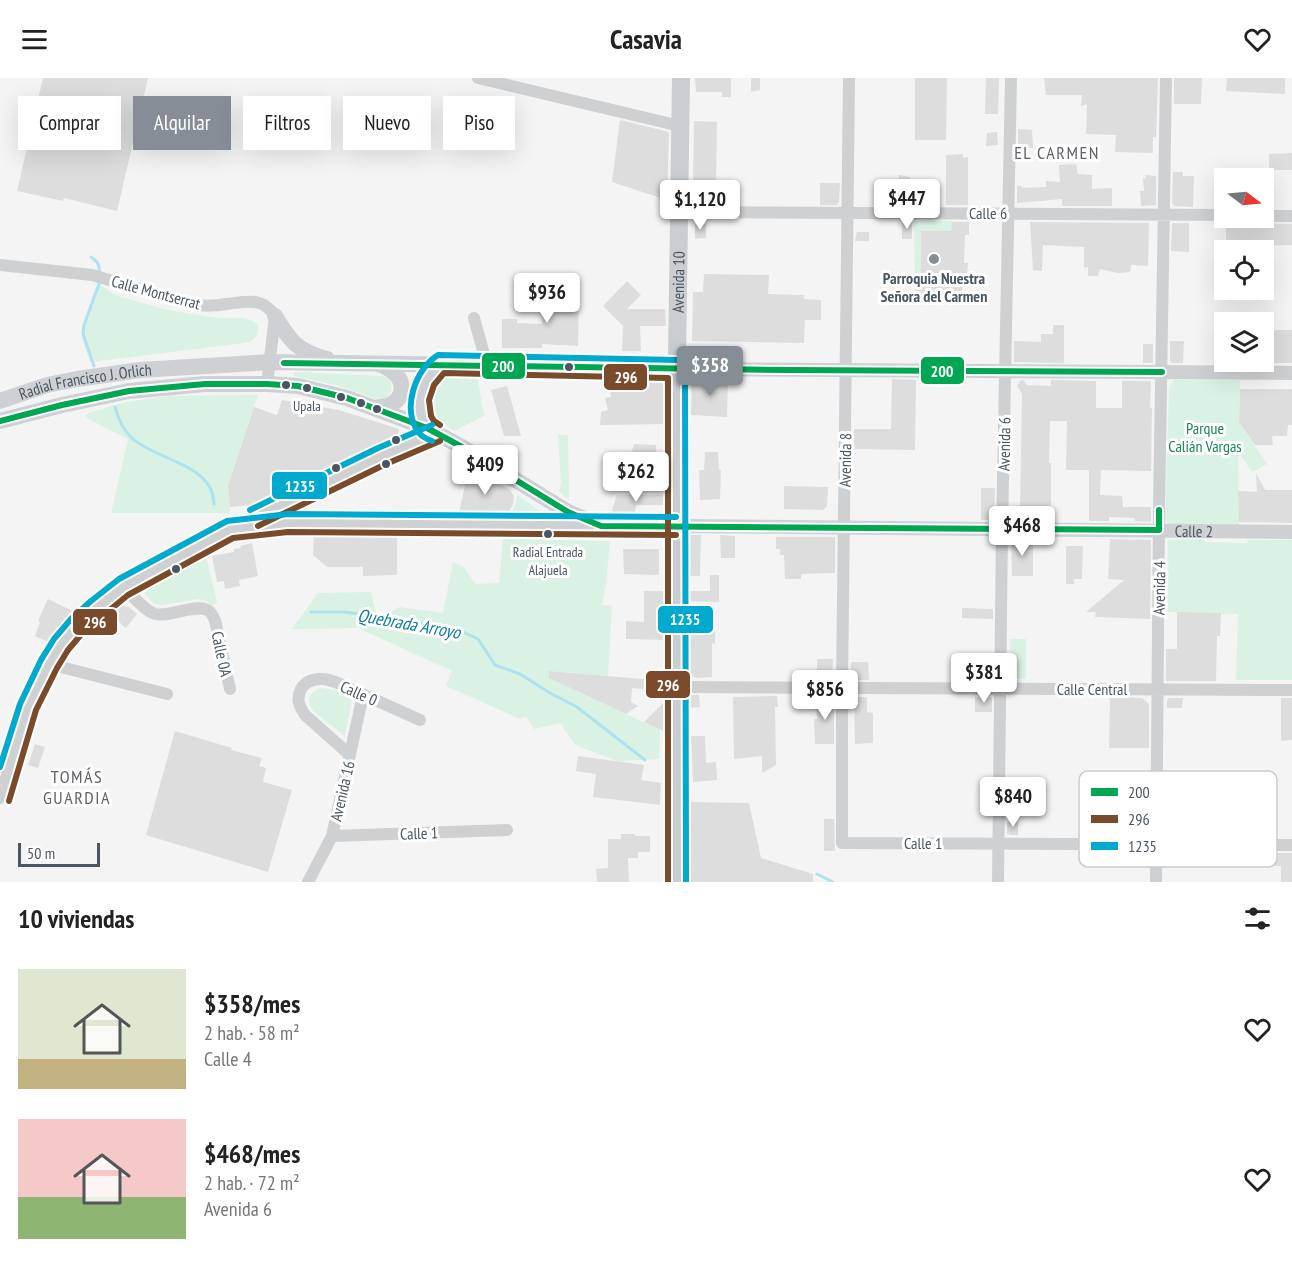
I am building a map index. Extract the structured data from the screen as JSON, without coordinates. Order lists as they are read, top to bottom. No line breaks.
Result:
{"streets":{"main road":["Avenida 10","Radial Francisco J. Orlich","Calle 2"],"street":["Calle 6","Calle Montserrat","Avenida 6","Avenida 8","Avenida 4","Calle 0A","Calle Central","Calle 0","Avenida 16","Calle 1"]},"crossings":[["Calle 6","Avenida 10"],["Calle 6","Avenida 6"],["Calle 6","Avenida 8"],["Calle 6","Avenida 4"],["Avenida 10","Radial Francisco J. Orlich"],["Avenida 10","Calle 2"],["Avenida 10","Calle Central"],["Radial Francisco J. Orlich","Calle 2"],["Avenida 6","Calle 2"],["Avenida 6","Calle Central"],["Avenida 6","Calle 1"],["Avenida 8","Calle 2"],["Avenida 8","Calle Central"],["Avenida 8","Calle 1"],["Calle 2","Avenida 4"],["Avenida 4","Calle Central"],["Calle 0","Avenida 16"],["Avenida 16","Calle 1"]],"districts":["EL CARMEN","TOMÁS GUARDIA"],"water":["Quebrada Arroyo"],"parks":["Parque Calián Vargas"],"places":["Parroquia Nuestra Señora del Carmen","Upala","Radial Entrada Alajuela"],"lines":["transit line 1235","transit line 200","transit line 296"],"legend":["200","296","1235"],"scale_bar":"50 m","north":"right","page":{"header":"Casavia","chip":["Comprar","Alquilar","Filtros","Nuevo","Piso"],"price":["$447","$1,120","$936","$358","$409","$262","$468","$381","$856","$840"],"scale":"50 m","heading":"10 viviendas","list":[{"name":"$358/mes","note":"2 hab. · 58 m² · Calle 4"},{"name":"$468/mes","note":"2 hab. · 72 m² · Avenida 6"}]}}
